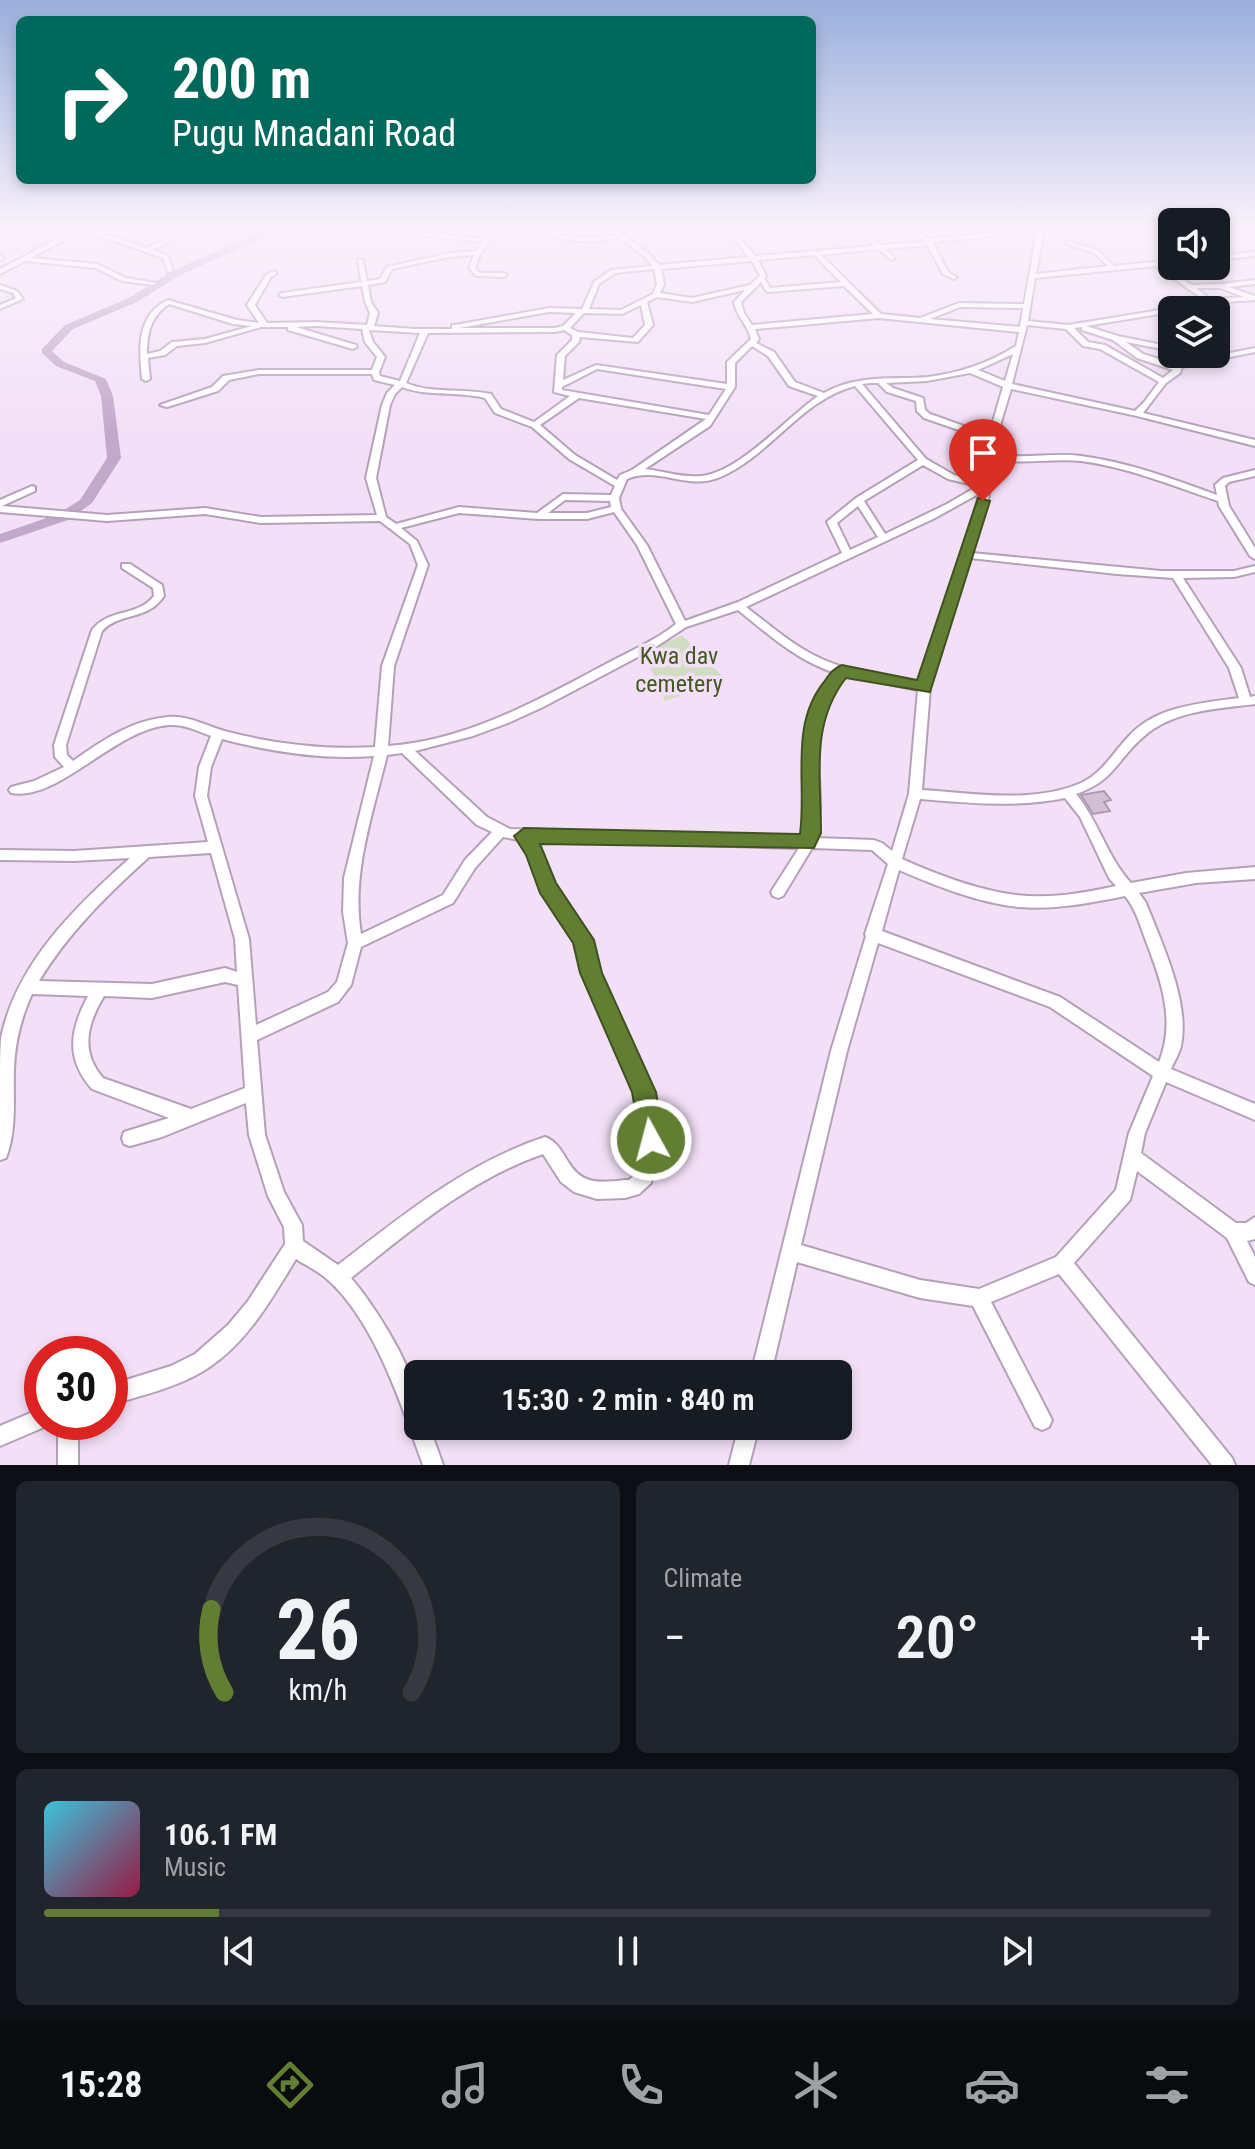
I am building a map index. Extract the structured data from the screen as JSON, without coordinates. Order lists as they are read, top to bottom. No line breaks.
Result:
{"parks":["Kwa dav cemetery"],"page":{"turn":["200 m","Pugu Mnadani Road"],"limit":"30","trip":"15:30 · 2 min · 840 m","tile":"Climate","heat":["−","20°","+"],"song":["106.1 FM","Music"],"tabs":"15:28","gauge":["26","km/h"]}}
